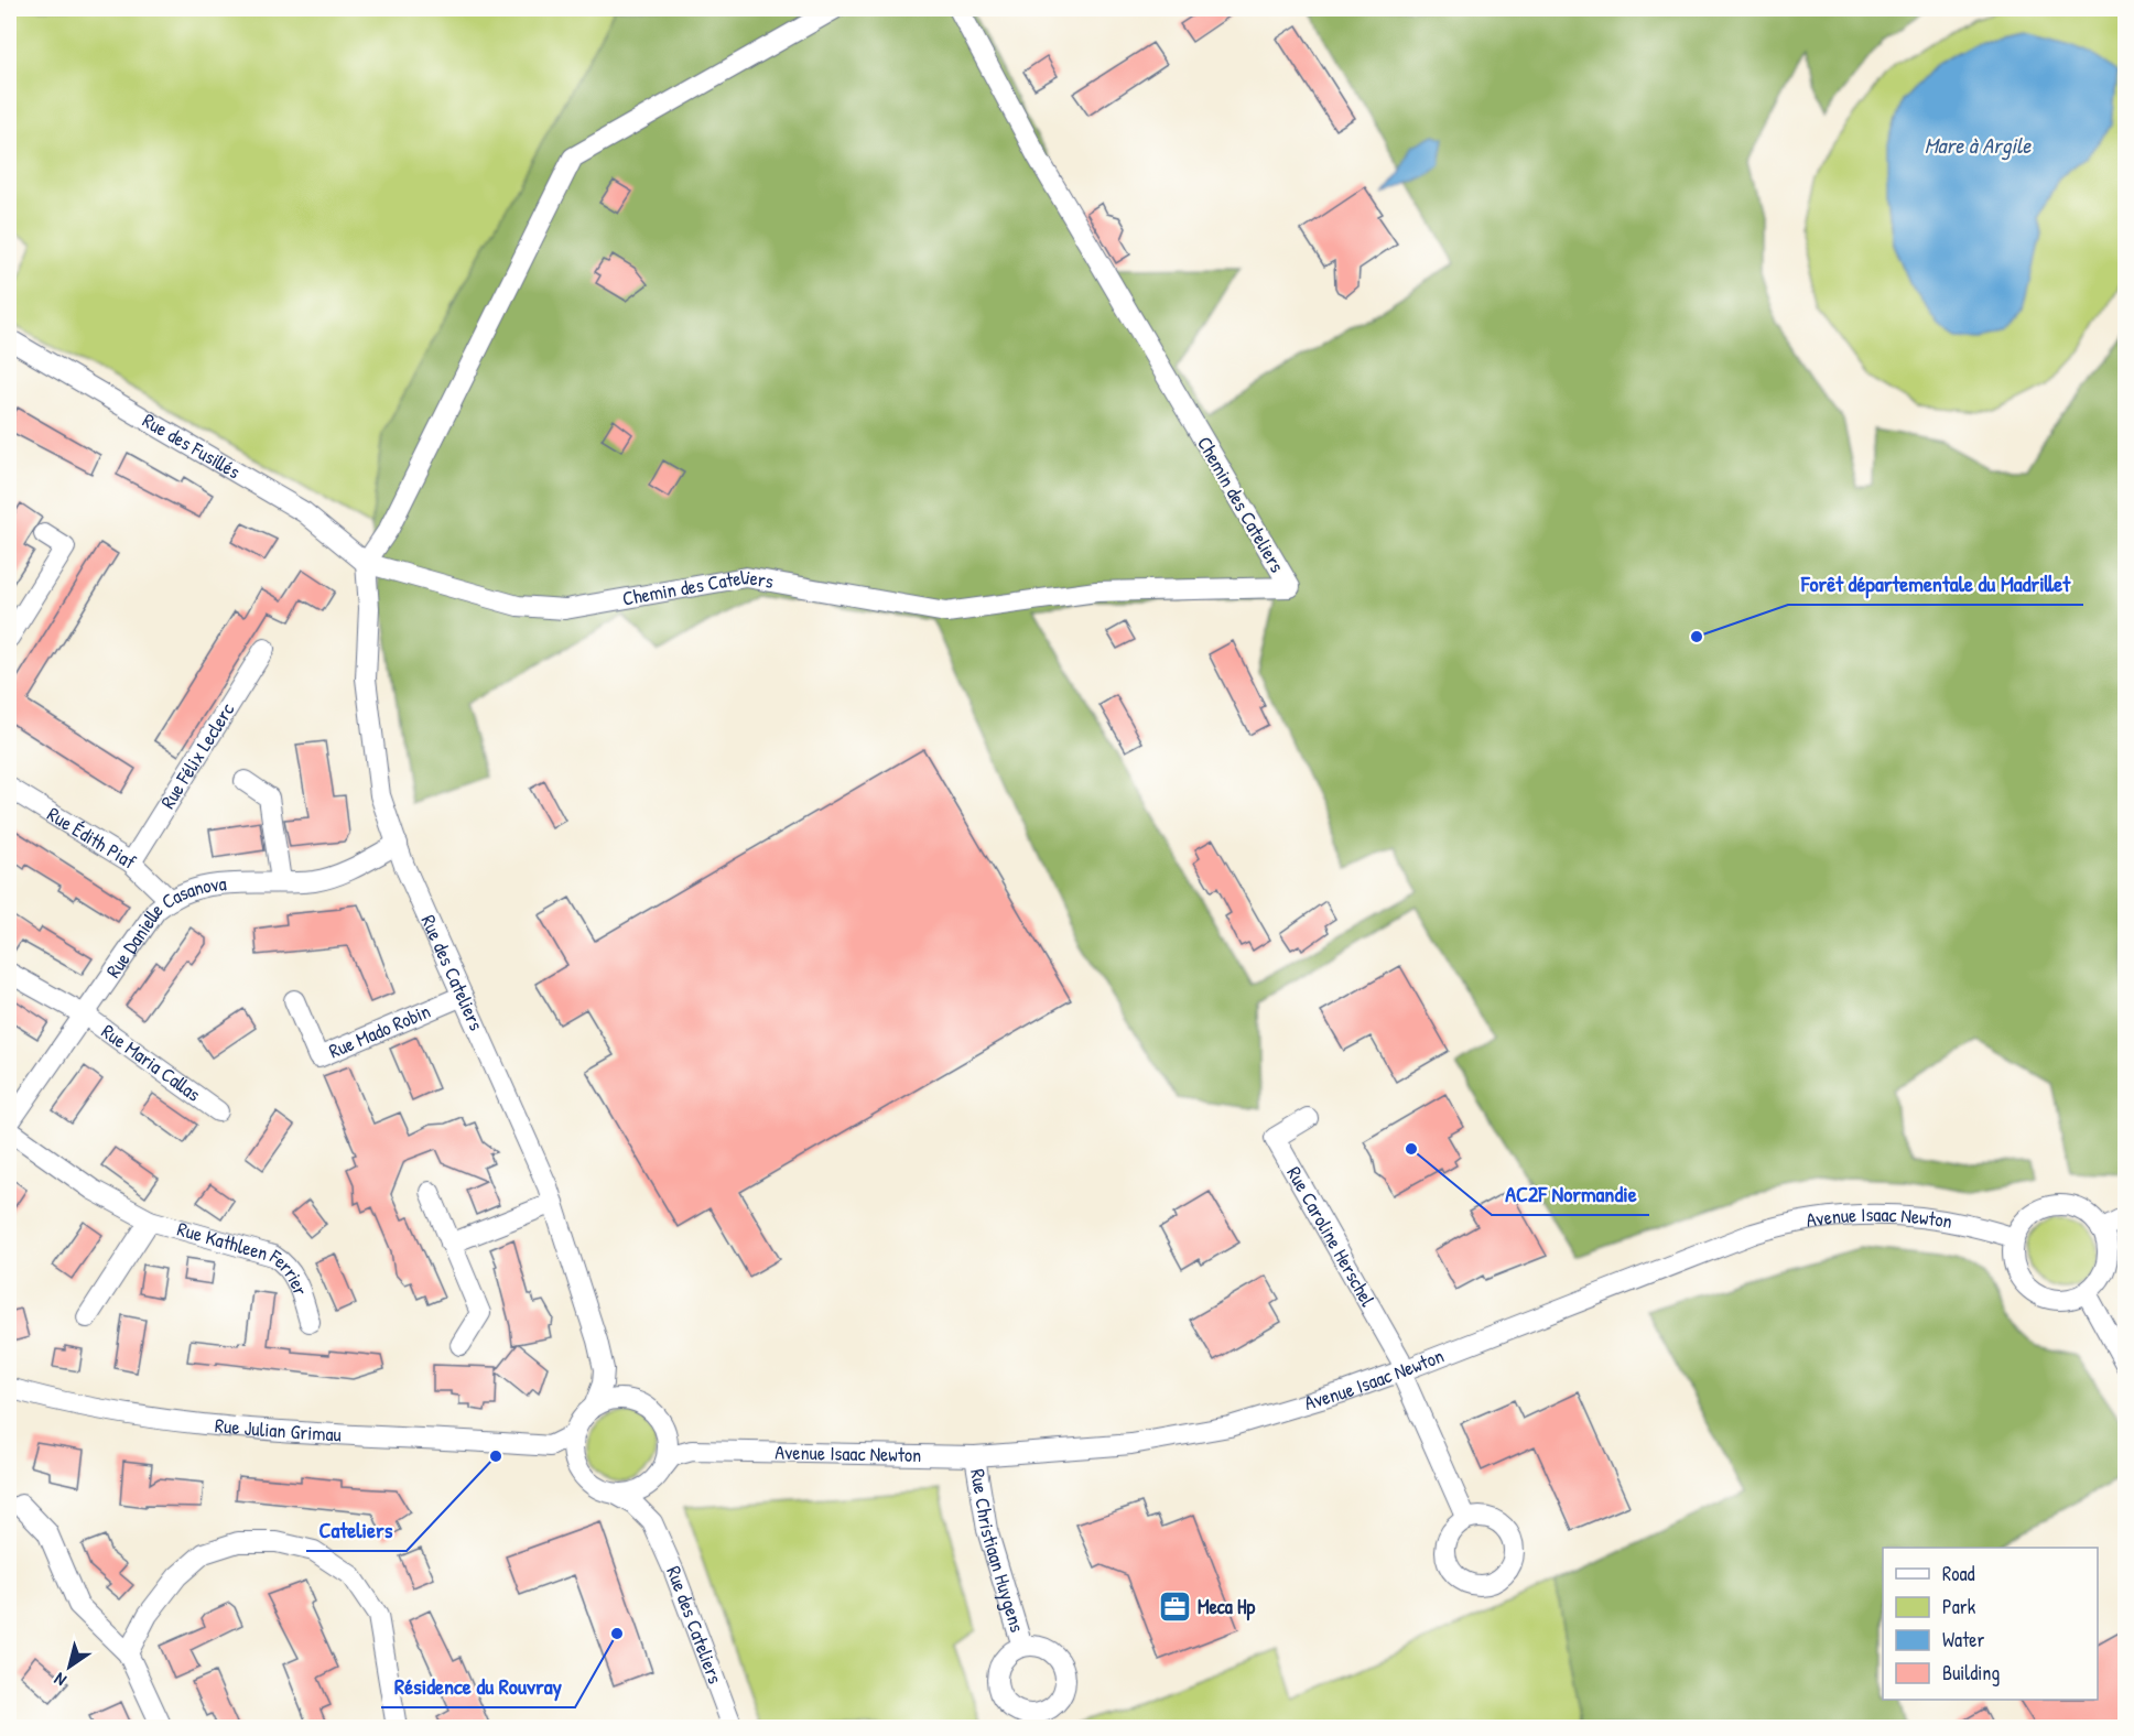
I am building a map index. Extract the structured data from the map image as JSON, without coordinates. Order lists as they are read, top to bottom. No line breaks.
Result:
{"streets":{"street":["Rue des Fusillés","Chemin des Cateliers","Rue Félix Leclerc","Rue Édith Piaf","Rue Danielle Casanova","Rue des Cateliers","Rue Mado Robin","Rue Maria Callas","Avenue Isaac Newton","Rue Caroline Herschel","Rue Kathleen Ferrier","Rue Julian Grimau","Rue Christiaan Huygens"]},"crossings":[["Rue des Fusillés","Chemin des Cateliers"],["Rue des Fusillés","Rue des Cateliers"],["Chemin des Cateliers","Rue des Cateliers"],["Rue Félix Leclerc","Rue Édith Piaf"],["Rue Édith Piaf","Rue Danielle Casanova"],["Rue Danielle Casanova","Rue des Cateliers"],["Rue Danielle Casanova","Rue Maria Callas"],["Rue des Cateliers","Rue Mado Robin"],["Rue des Cateliers","Avenue Isaac Newton"],["Rue des Cateliers","Rue Julian Grimau"],["Avenue Isaac Newton","Rue Caroline Herschel"],["Avenue Isaac Newton","Rue Julian Grimau"],["Avenue Isaac Newton","Rue Christiaan Huygens"]],"water":["Mare à Argile"],"places":{"other":["Forêt départementale du Madrillet","AC2F Normandie","Cateliers","Résidence du Rouvray"],"office":["Meca Hp"]},"legend":["Road","Park","Water","Building"],"north":"bottom left"}
